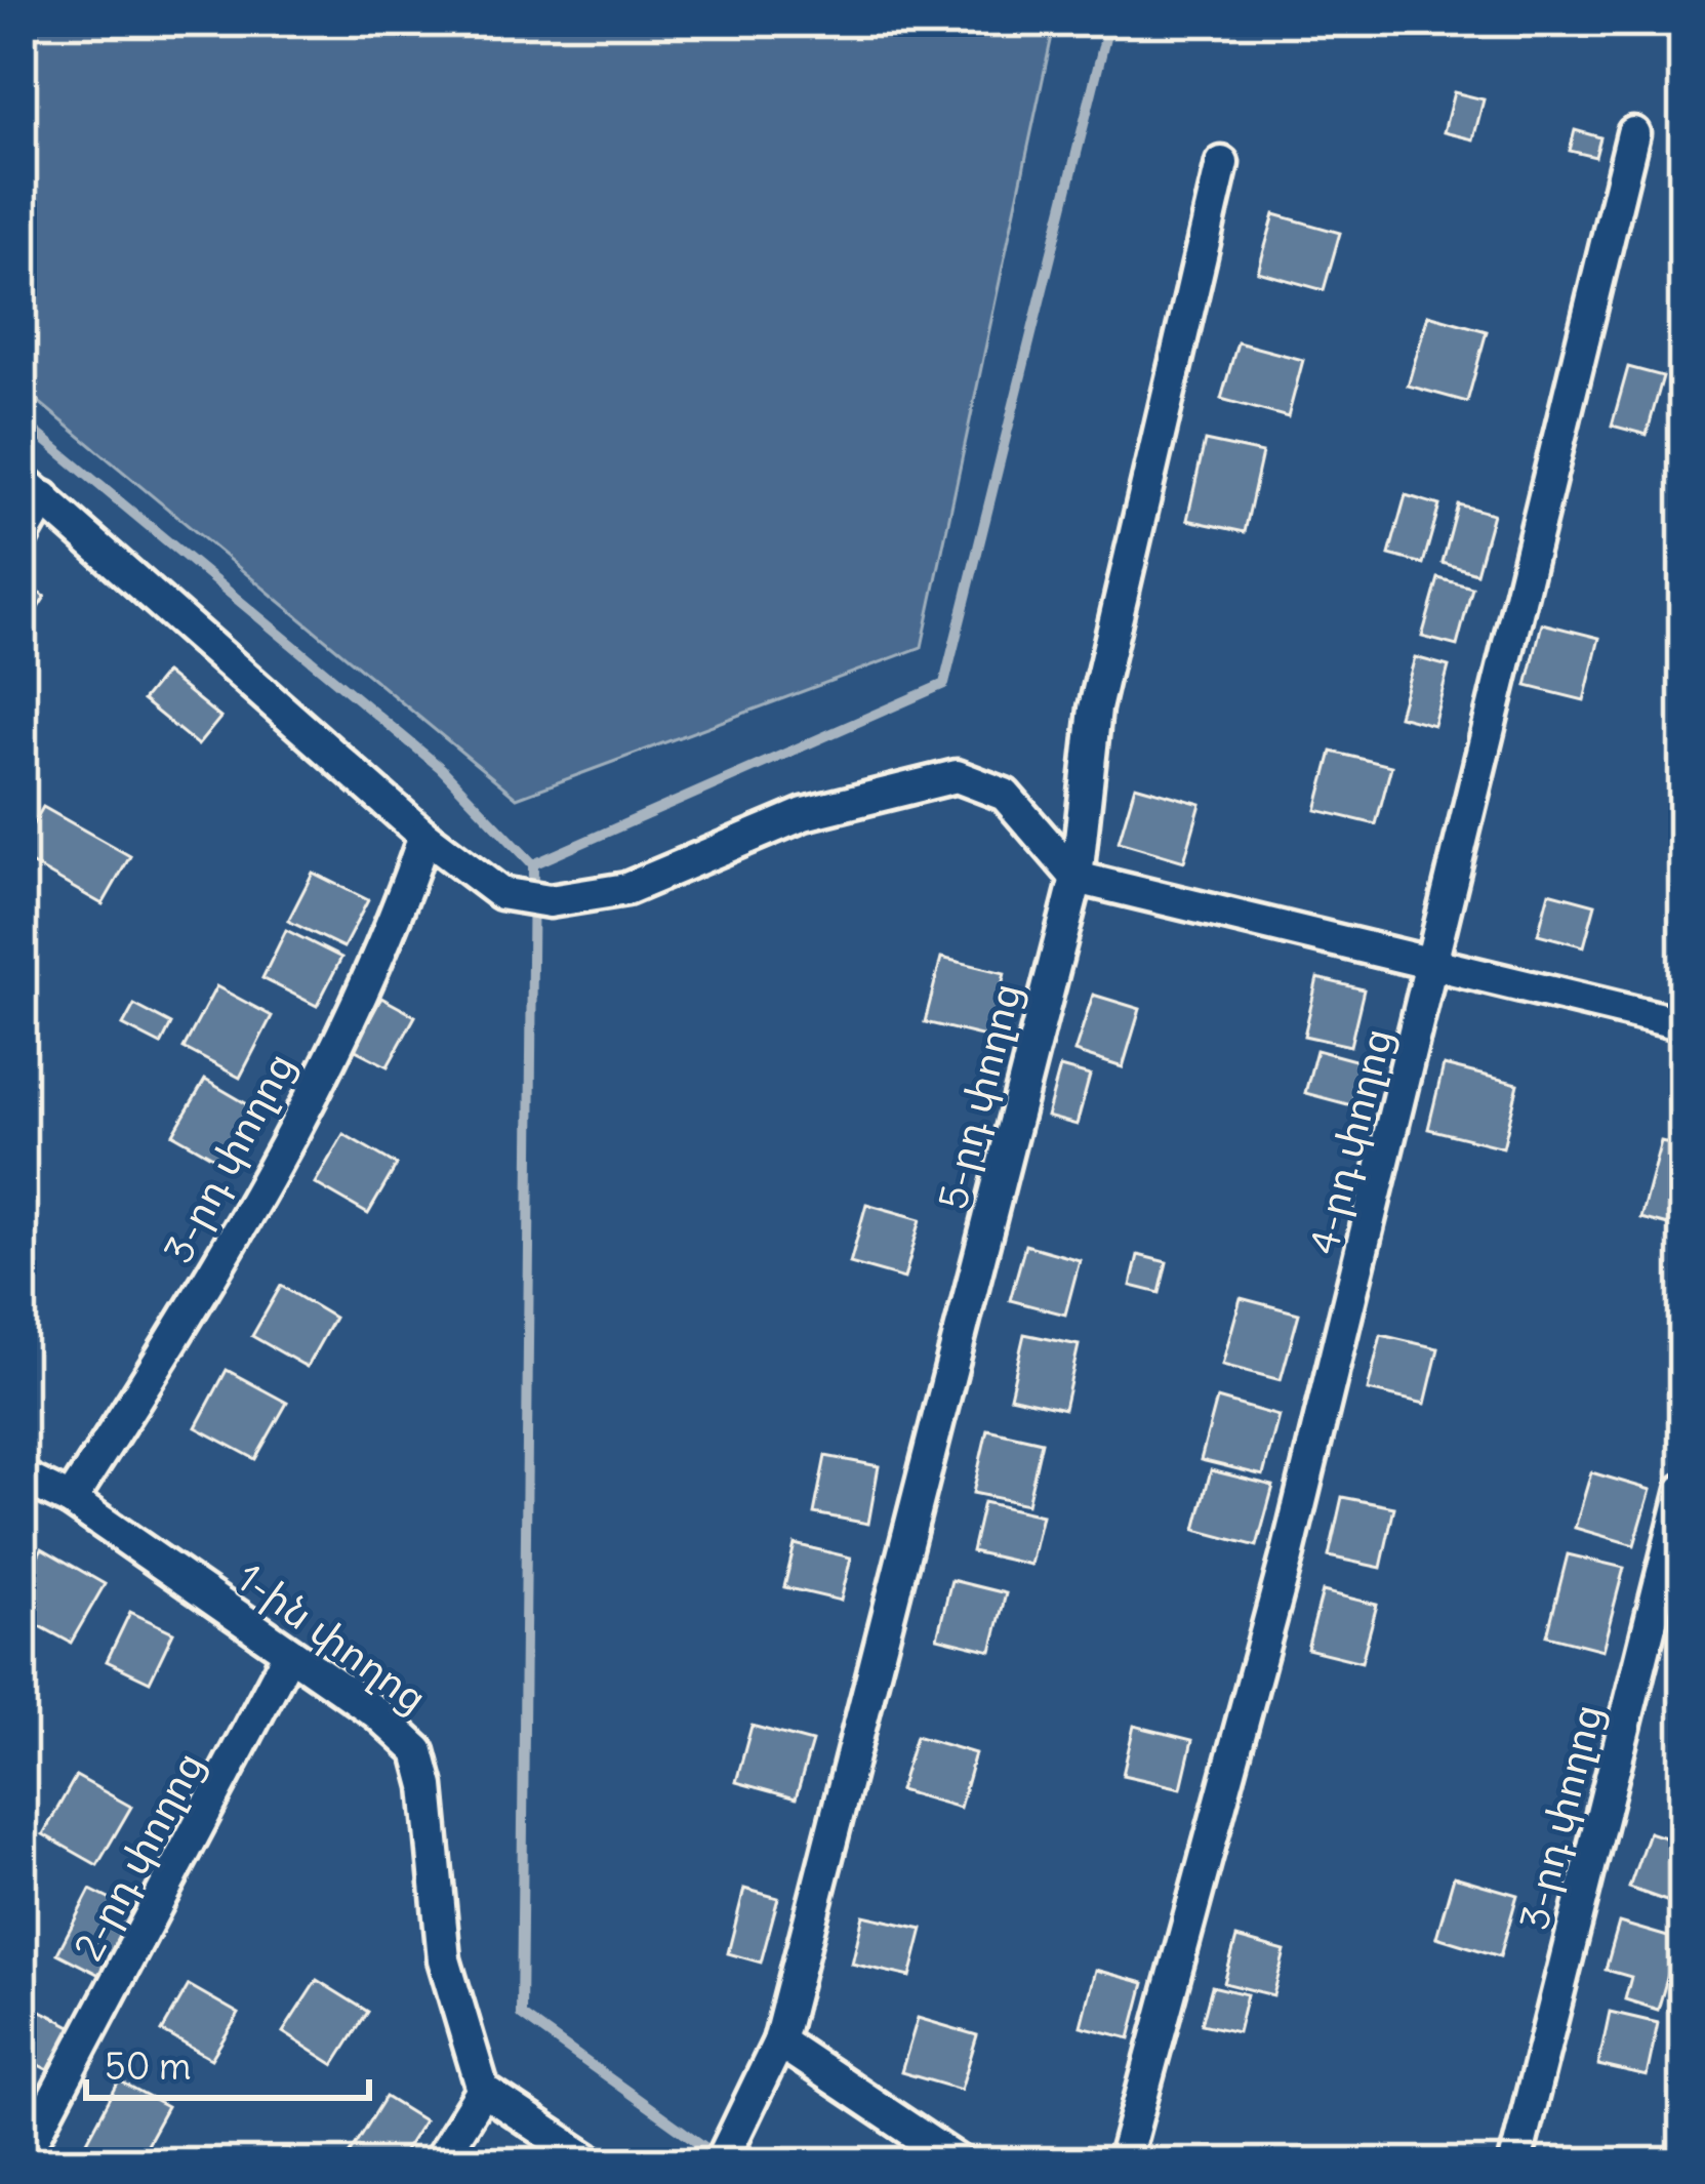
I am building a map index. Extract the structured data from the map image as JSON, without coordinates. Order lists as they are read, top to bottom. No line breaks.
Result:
{"streets":{"street":["5-րդ փողոց","4-րդ փողոց","3-րդ փողոց","1-ին փողոց","2-րդ փողոց"]},"crossings":[["3-րդ փողոց","1-ին փողոց"],["1-ին փողոց","2-րդ փողոց"]],"scale_bar":"50 m"}
